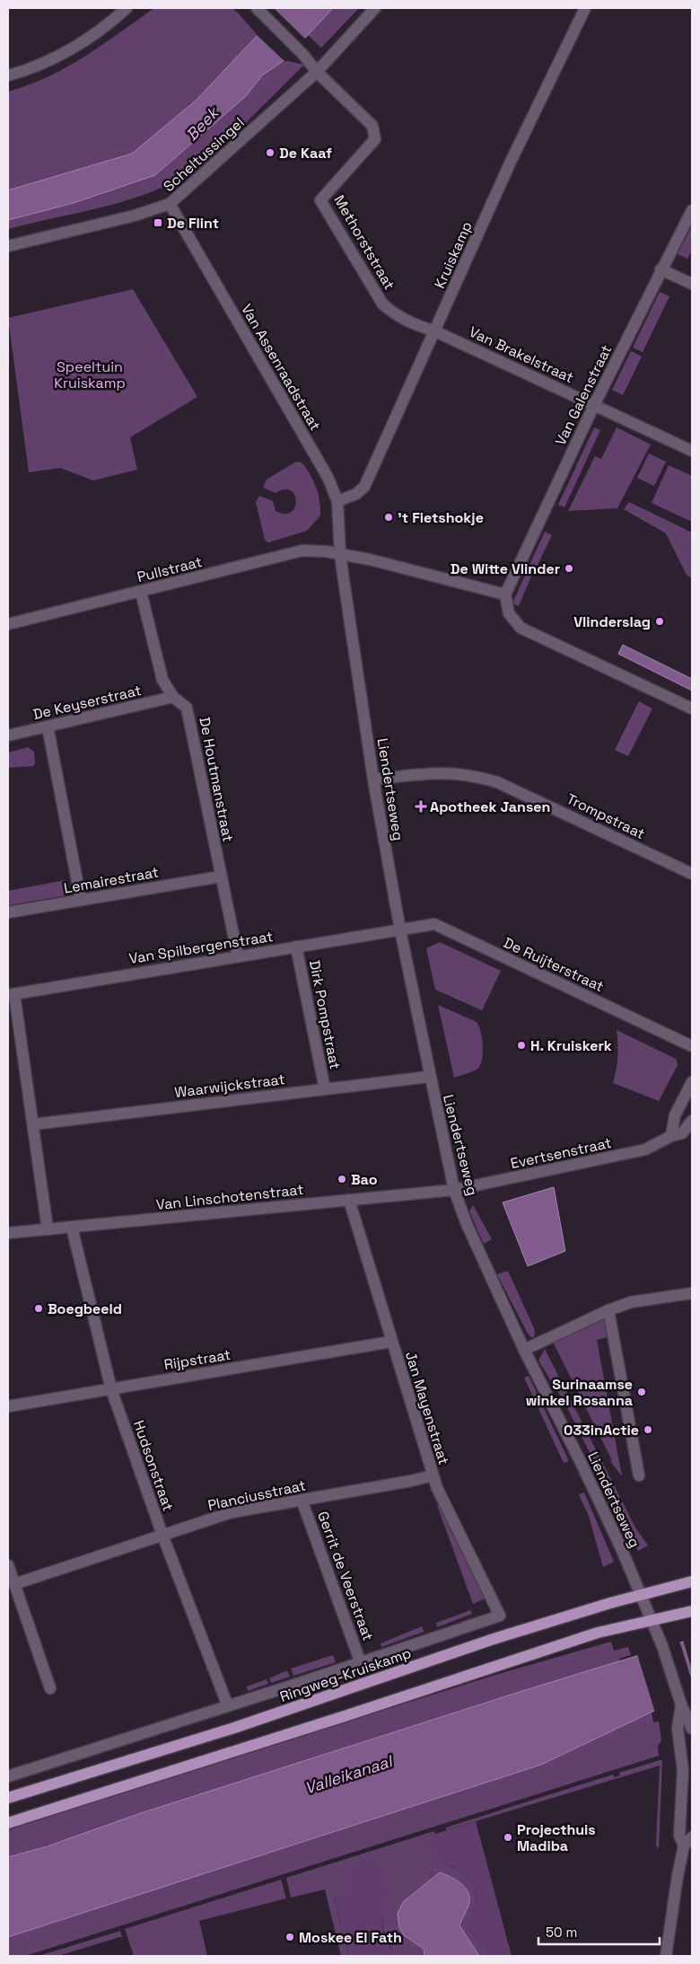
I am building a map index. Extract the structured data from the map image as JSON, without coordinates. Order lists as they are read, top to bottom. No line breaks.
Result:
{"streets":{"main road":["Ringweg-Kruiskamp"],"street":["Scheltussingel","Methorststraat","Kruiskamp","Van Brakelstraat","Van Assenraadstraat","Van Galenstraat","Pullstraat","De Keyserstraat","De Houtmanstraat","Liendertseweg","Trompstraat","Lemairestraat","Van Spilbergenstraat","De Ruijterstraat","Dirk Pompstraat","Waarwijckstraat","Evertsenstraat","Van Linschotenstraat","Rijpstraat","Jan Mayenstraat","Hudsonstraat","Planciusstraat","Gerrit de Veerstraat"]},"crossings":[["Scheltussingel","Methorststraat"],["Scheltussingel","Van Assenraadstraat"],["Methorststraat","Kruiskamp"],["Methorststraat","Van Brakelstraat"],["Kruiskamp","Van Brakelstraat"],["Kruiskamp","Van Assenraadstraat"],["Van Brakelstraat","Van Galenstraat"],["Van Assenraadstraat","Pullstraat"],["Van Assenraadstraat","Liendertseweg"],["Van Galenstraat","Pullstraat"],["Pullstraat","De Houtmanstraat"],["Pullstraat","Liendertseweg"],["De Keyserstraat","De Houtmanstraat"],["De Houtmanstraat","Lemairestraat"],["De Houtmanstraat","Van Spilbergenstraat"],["Liendertseweg","Trompstraat"],["Liendertseweg","Van Spilbergenstraat"],["Liendertseweg","De Ruijterstraat"],["Liendertseweg","Waarwijckstraat"],["Liendertseweg","Evertsenstraat"],["Liendertseweg","Van Linschotenstraat"],["Liendertseweg","Ringweg-Kruiskamp"],["Van Spilbergenstraat","De Ruijterstraat"],["Van Spilbergenstraat","Dirk Pompstraat"],["Dirk Pompstraat","Waarwijckstraat"],["Evertsenstraat","Van Linschotenstraat"],["Van Linschotenstraat","Jan Mayenstraat"],["Van Linschotenstraat","Hudsonstraat"],["Rijpstraat","Jan Mayenstraat"],["Rijpstraat","Hudsonstraat"],["Jan Mayenstraat","Planciusstraat"],["Jan Mayenstraat","Ringweg-Kruiskamp"],["Hudsonstraat","Planciusstraat"],["Hudsonstraat","Ringweg-Kruiskamp"],["Planciusstraat","Gerrit de Veerstraat"],["Gerrit de Veerstraat","Ringweg-Kruiskamp"]],"water":["Beek","Valleikanaal"],"parks":["Speeltuin Kruiskamp"],"places":{"other":["De Kaaf","'t Fietshokje","De Witte Vlinder","Vlinderslag","H. Kruiskerk","Bao","Boegbeeld","Surinaamse winkel Rosanna","033inActie","Projecthuis Madiba","Moskee El Fath"],"transit":["De Flint"],"health":["Apotheek Jansen"]},"scale_bar":"50 m"}
